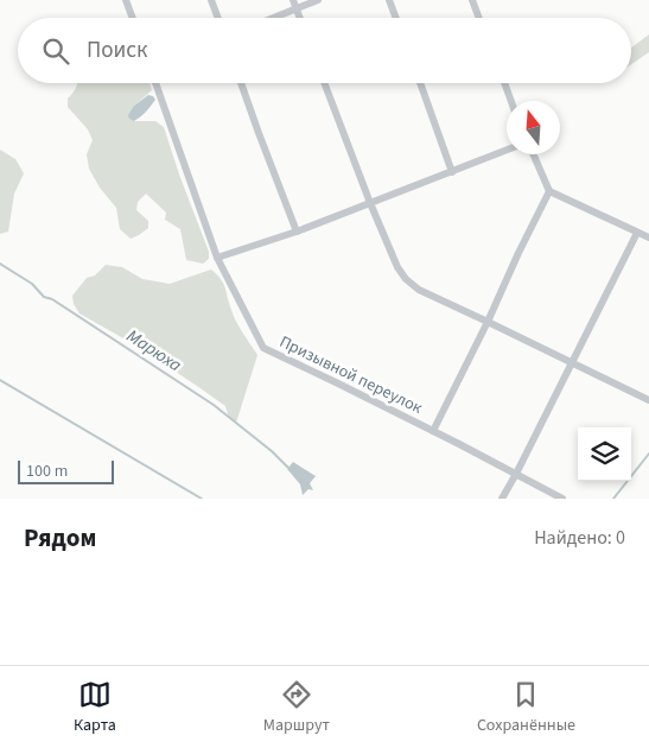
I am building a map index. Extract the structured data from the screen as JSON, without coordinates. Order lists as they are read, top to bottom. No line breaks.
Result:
{"streets":{"street":["Призывной переулок"]},"water":["Марюха"],"scale_bar":"100 m","north":"top","page":{"search":"Поиск","scale":"100 m","heading":["Рядом","Найдено: 0"],"nav":["Карта","Маршрут","Сохранённые"]}}
